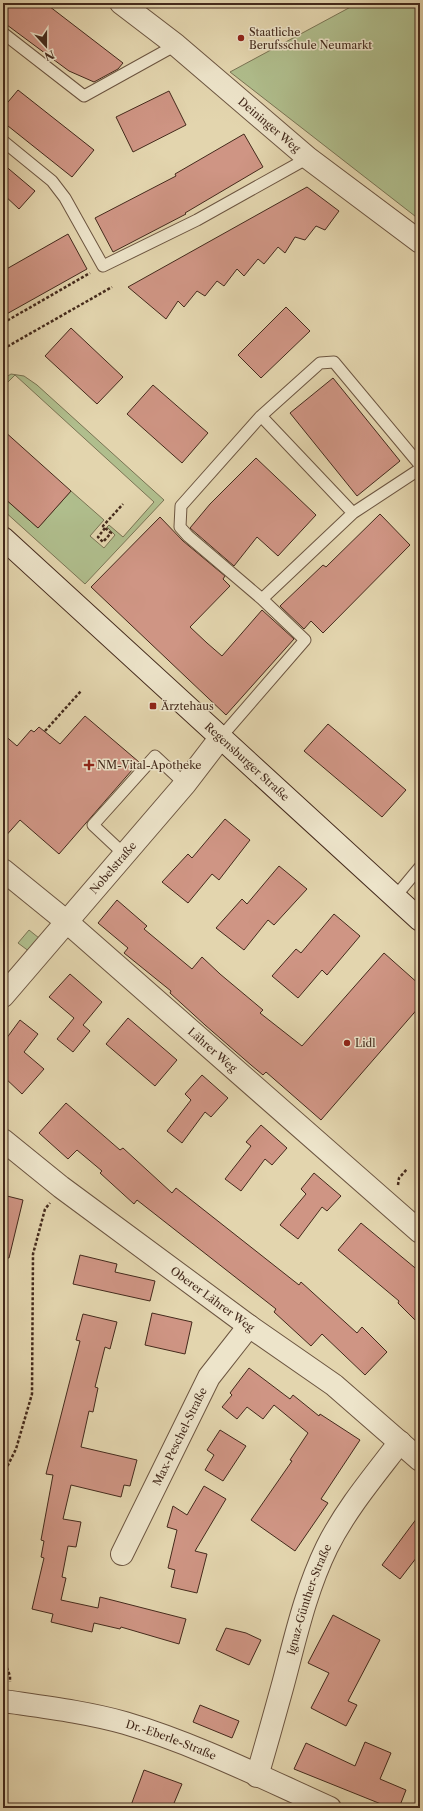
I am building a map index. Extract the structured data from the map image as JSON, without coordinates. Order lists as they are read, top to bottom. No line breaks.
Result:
{"streets":{"street":["Deininger Weg","Regensburger Straße","Nobelstraße","Lährer Weg","Oberer Lährer Weg","Max-Peschel-Straße","Ignaz-Günther-Straße","Dr.-Eberle-Straße"]},"crossings":[["Regensburger Straße","Nobelstraße"],["Nobelstraße","Lährer Weg"],["Oberer Lährer Weg","Max-Peschel-Straße"],["Oberer Lährer Weg","Ignaz-Günther-Straße"],["Ignaz-Günther-Straße","Dr.-Eberle-Straße"]],"places":{"other":["Staatliche Berufsschule Neumarkt","Lidl"],"transit":["Ärztehaus"],"health":["NM-Vital-Apotheke"]},"north":"bottom"}
